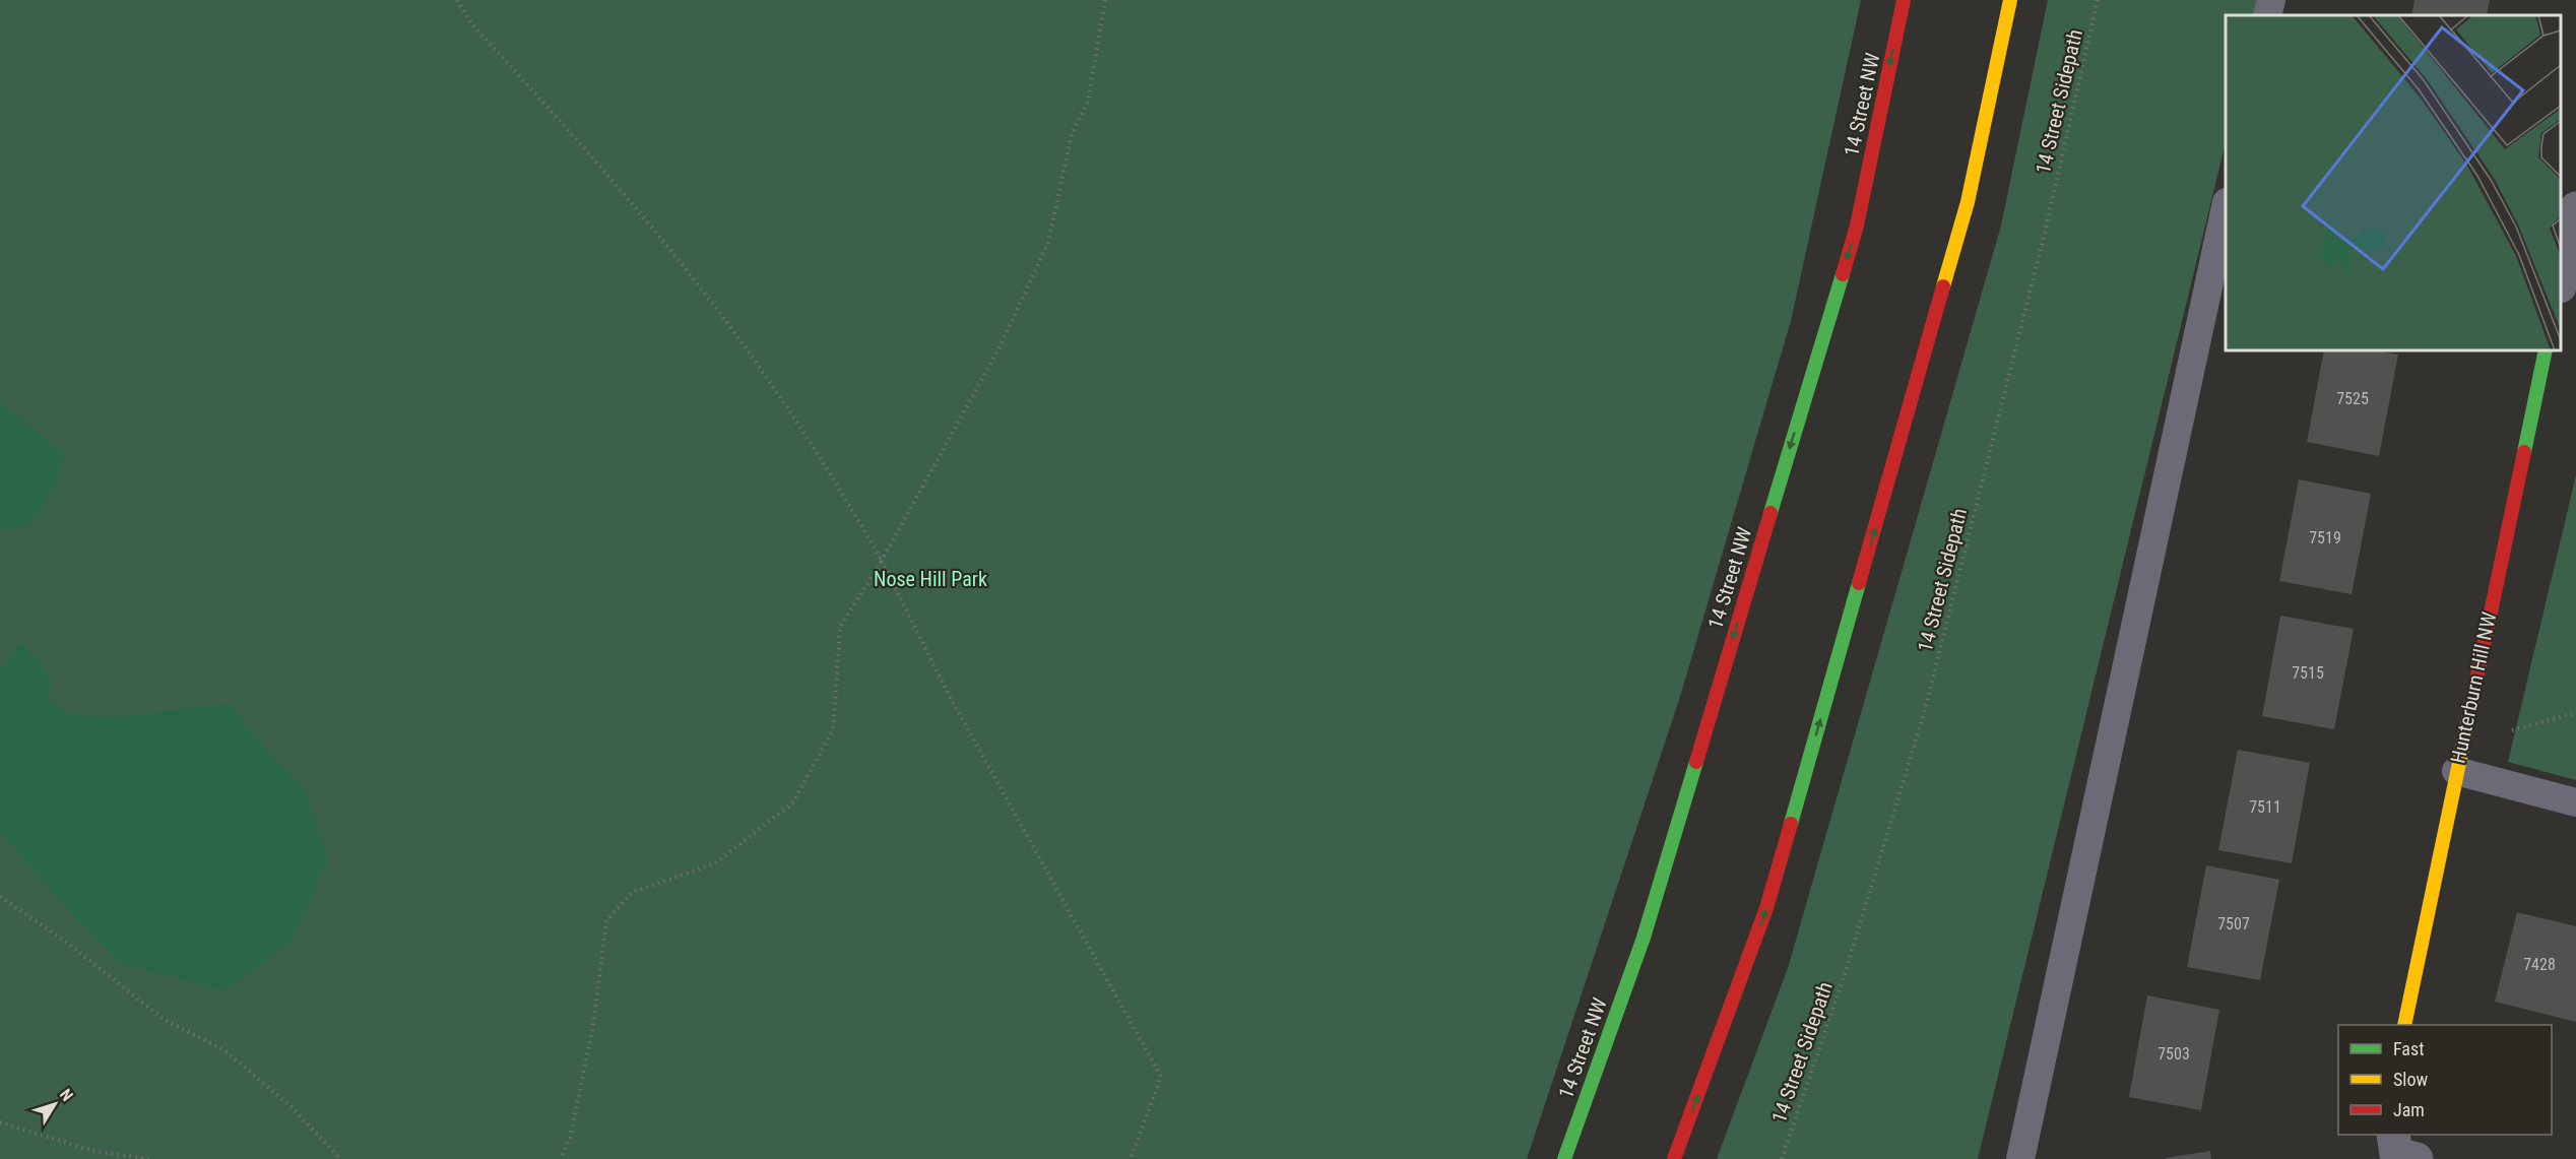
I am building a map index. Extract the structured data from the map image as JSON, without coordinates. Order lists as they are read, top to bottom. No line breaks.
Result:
{"streets":{"main road":["14 Street NW","Hunterburn Hill NW"],"path":["14 Street Sidepath"]},"parks":["Nose Hill Park"],"house_numbers":["7525","7519","7515","7511","7507","7428","7503"],"legend":["Fast","Slow","Jam"],"north":"top right"}
